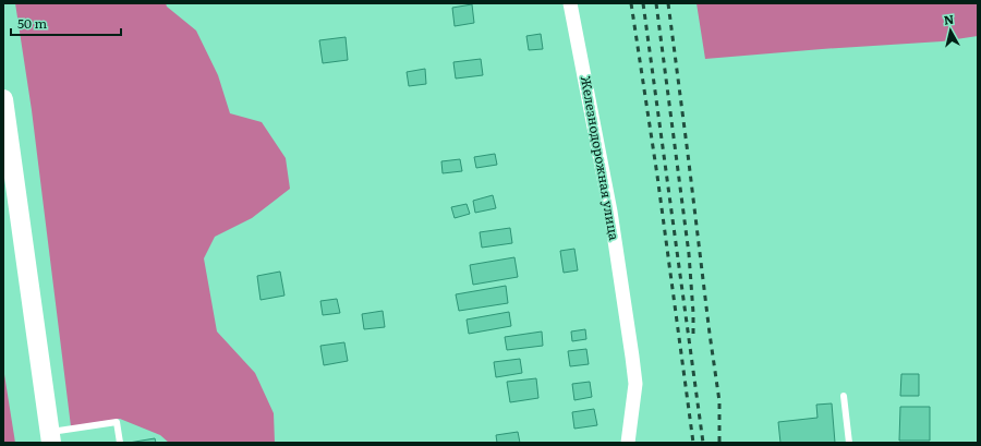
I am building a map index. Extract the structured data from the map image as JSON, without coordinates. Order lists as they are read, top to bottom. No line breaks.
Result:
{"streets":{"street":["Железнодорожная улица"]},"scale_bar":"50 m","north":"top"}
